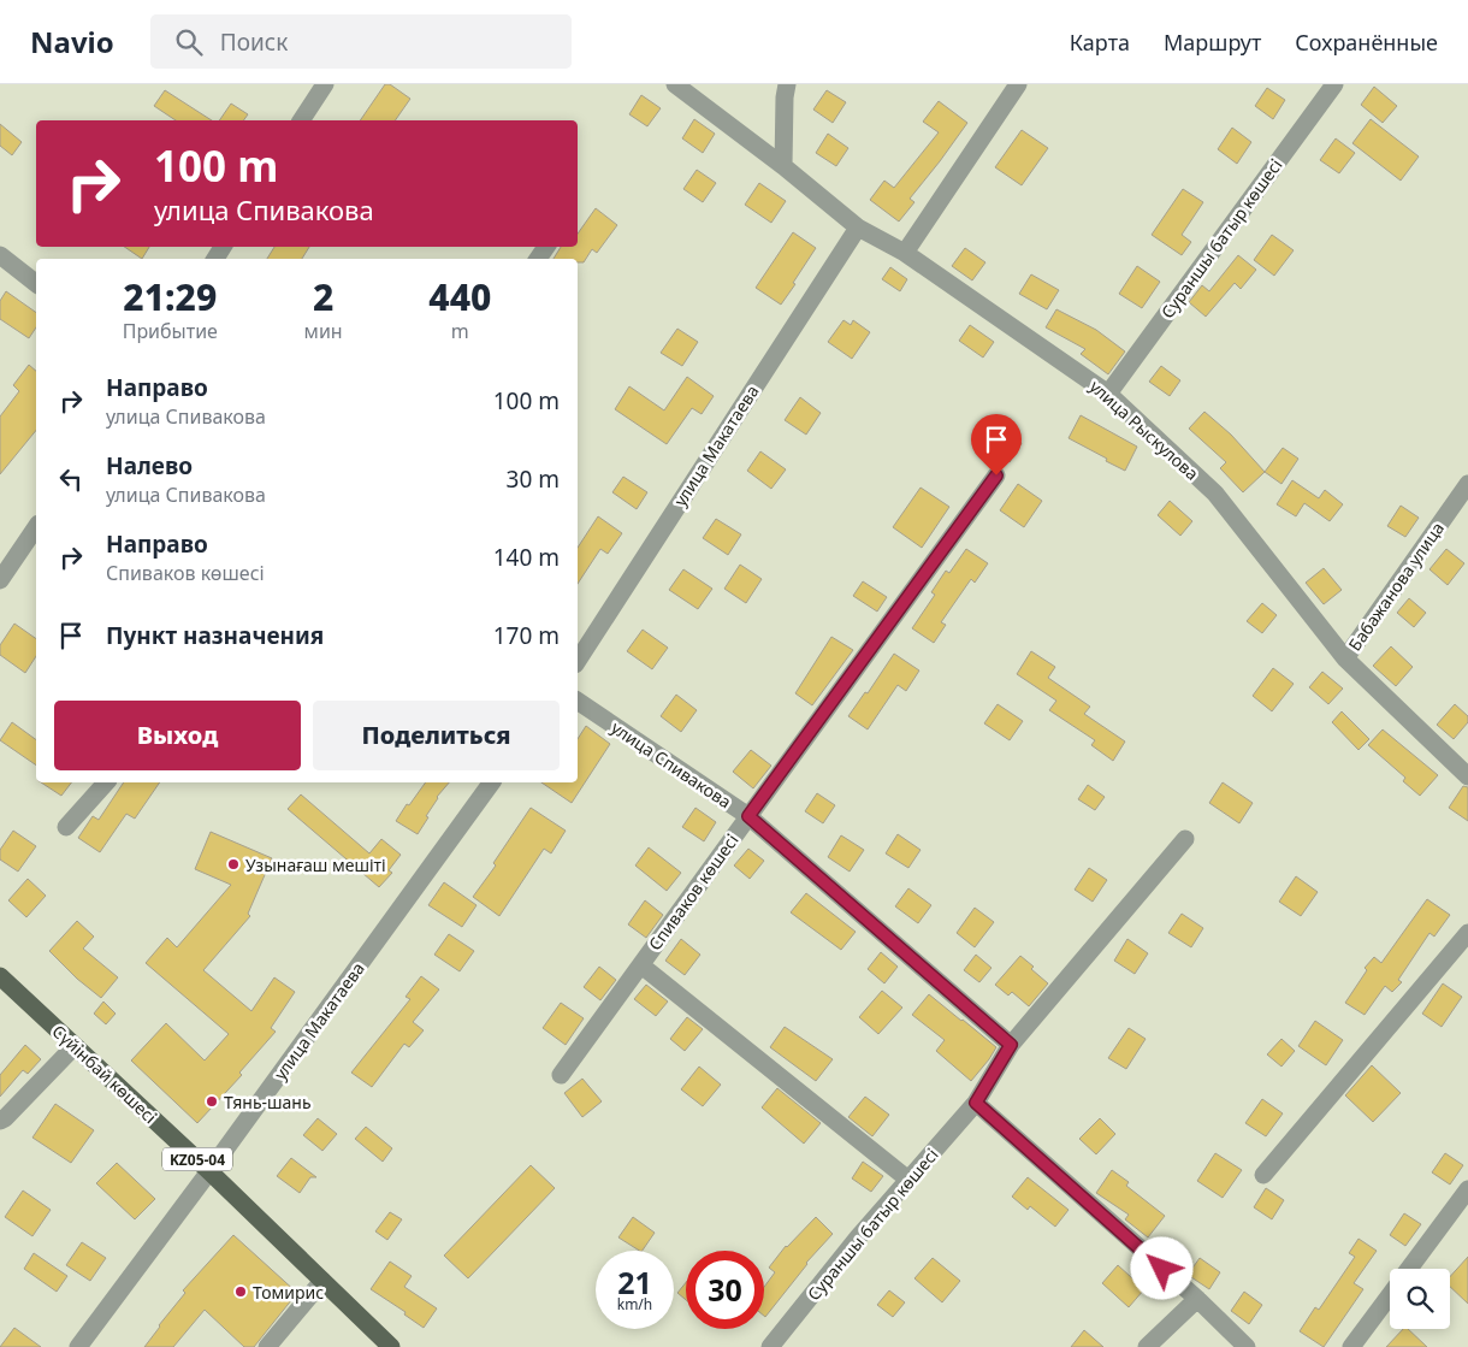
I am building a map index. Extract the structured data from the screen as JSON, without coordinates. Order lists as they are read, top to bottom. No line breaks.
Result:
{"streets":{"main road":["Сүйінбай көшесі","KZ05-04"],"street":["Сураншы батыр көшесі","улица Рыскулова","улица Макатаева","Бабажанова улица","улица Спивакова","Спиваков көшесі"]},"crossings":[["Сураншы батыр көшесі","улица Рыскулова"],["улица Рыскулова","улица Макатаева"],["улица Рыскулова","Бабажанова улица"],["улица Макатаева","Сүйінбай көшесі"],["улица Спивакова","Спиваков көшесі"]],"places":["Узынағаш мешіті","Тянь-шань","Томирис"],"page":{"header":"Navio","search":"Поиск","nav":["Карта","Маршрут","Сохранённые"],"turn":["100 m","улица Спивакова"],"eta":["21:29","Прибытие","2","мин","440","m"],"list":[{"name":"Направо","note":"улица Спивакова","value":"100 m"},{"name":"Налево","note":"улица Спивакова","value":"30 m"},{"name":"Направо","note":"Спиваков көшесі","value":"140 m"},{"name":"Пункт назначения","value":"170 m"}],"buttons":["Выход","Поделиться"],"speed":"21 km/h","limit":"30"}}
